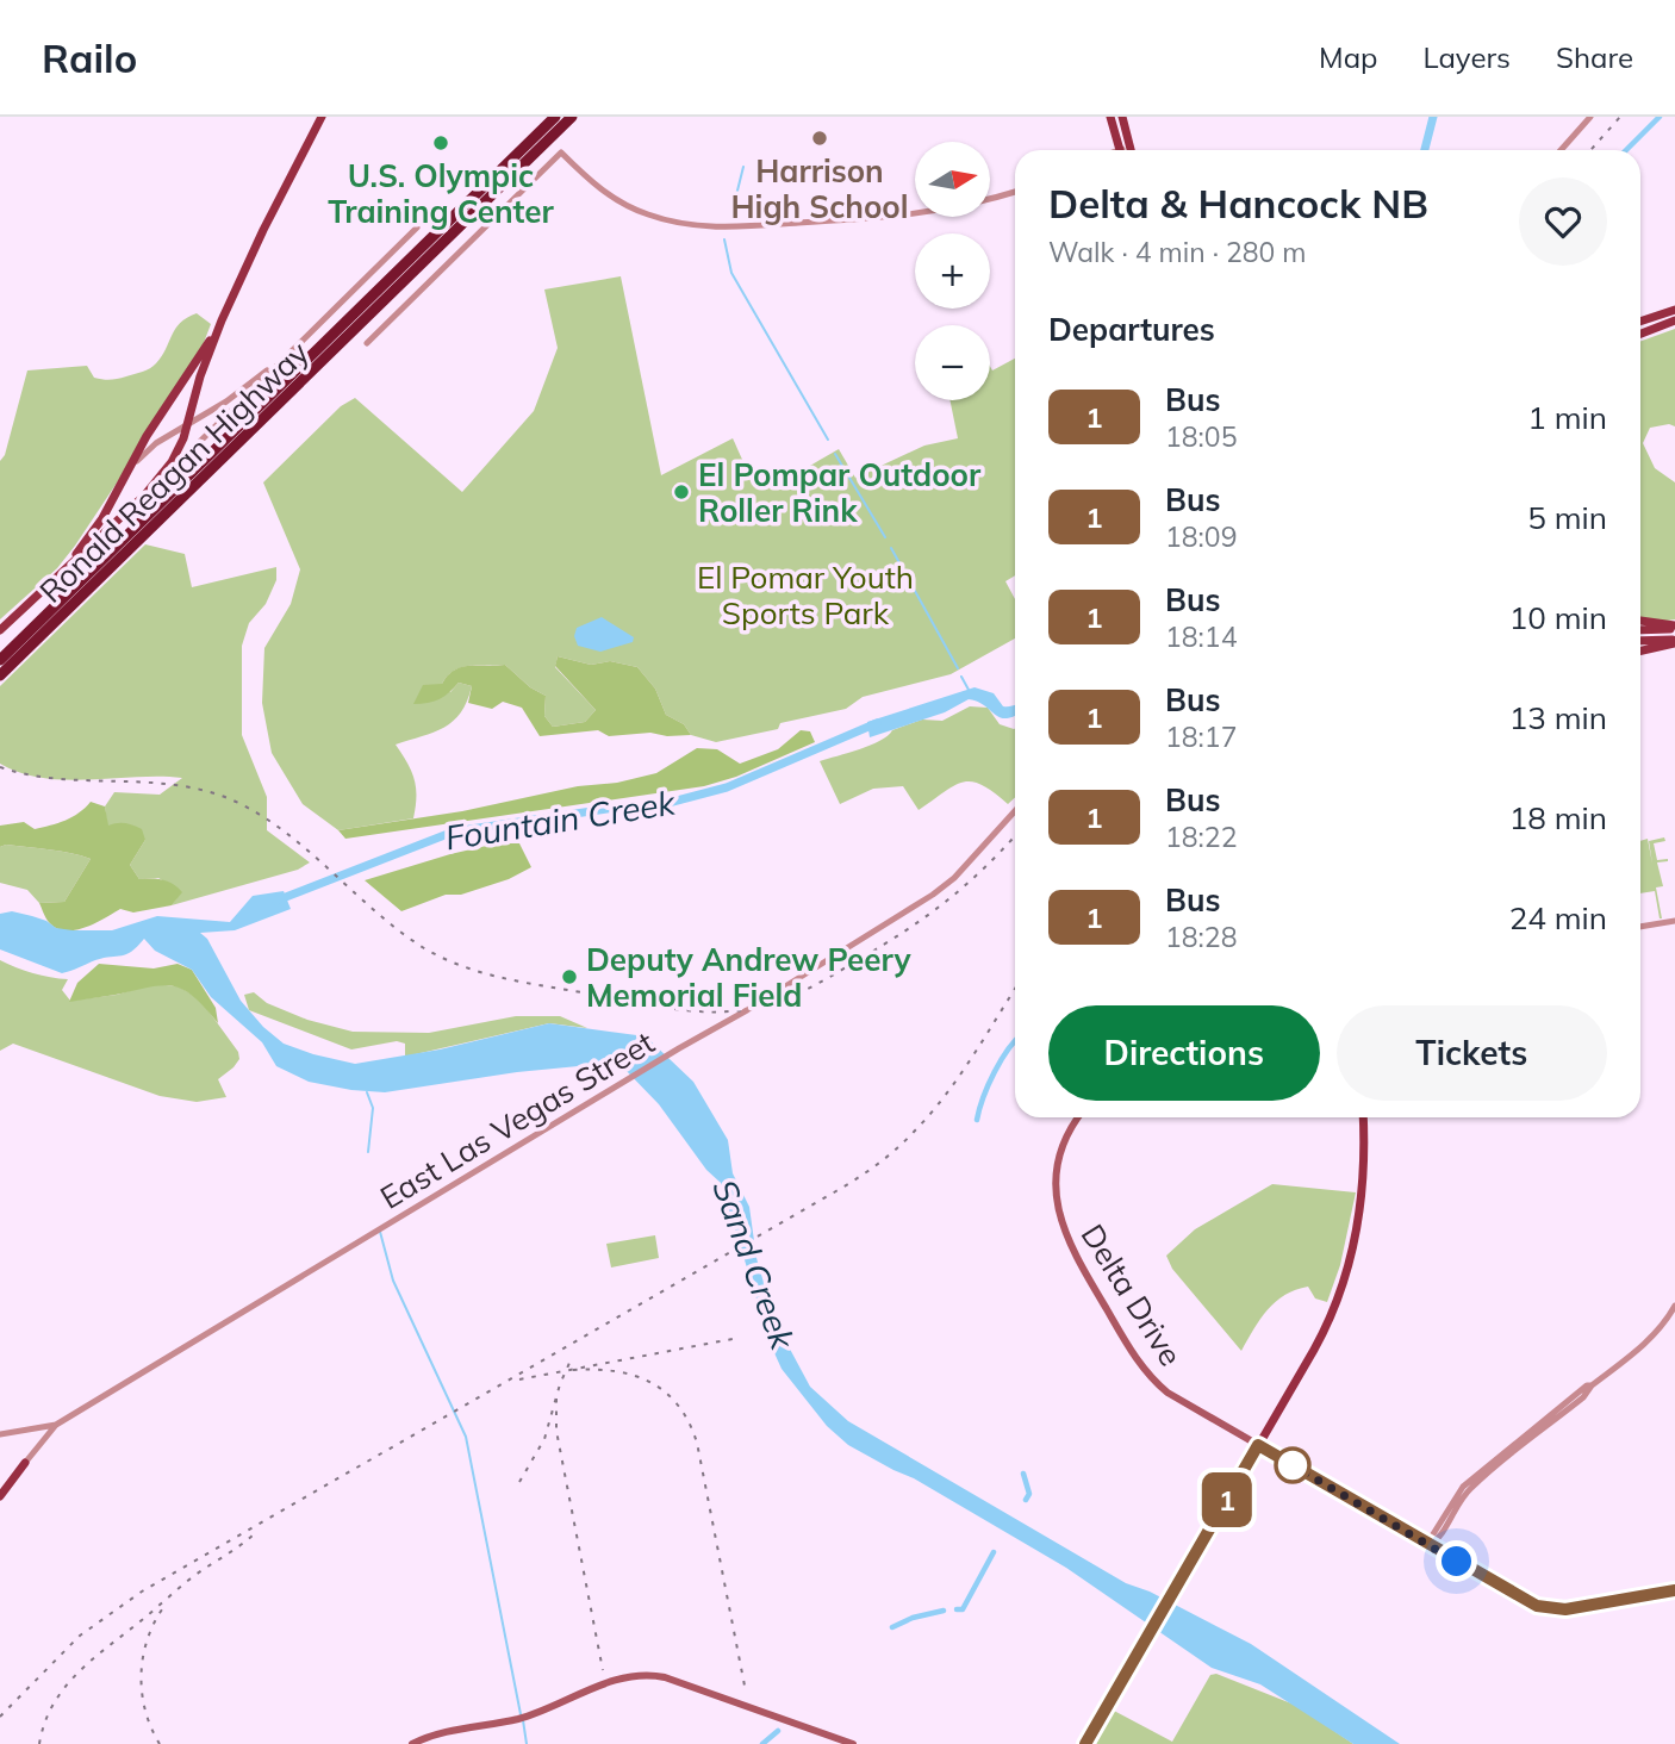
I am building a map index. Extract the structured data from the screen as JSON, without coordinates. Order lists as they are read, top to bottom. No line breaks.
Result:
{"streets":{"highway":["Ronald Reagan Highway"],"main road":["Delta Drive"],"street":["East Las Vegas Street"]},"water":["Fountain Creek","Sand Creek"],"parks":["El Pomar Youth Sports Park"],"places":["Harrison High School","U.S. Olympic Training Center","El Pompar Outdoor Roller Rink","Deputy Andrew Peery Memorial Field"],"lines":["bus line 1"],"north":"right","page":{"header":"Railo","nav":["Map","Layers","Share"],"on_map":"1","map_buttons":["+","−"],"heading":[["Delta & Hancock NB","Walk · 4 min · 280 m"],"Departures"],"list":[{"mark":"1","name":"Bus","note":"18:05","value":"1 min"},{"mark":"1","name":"Bus","note":"18:09","value":"5 min"},{"mark":"1","name":"Bus","note":"18:14","value":"10 min"},{"mark":"1","name":"Bus","note":"18:17","value":"13 min"},{"mark":"1","name":"Bus","note":"18:22","value":"18 min"},{"mark":"1","name":"Bus","note":"18:28","value":"24 min"}],"buttons":["Directions","Tickets"]}}
